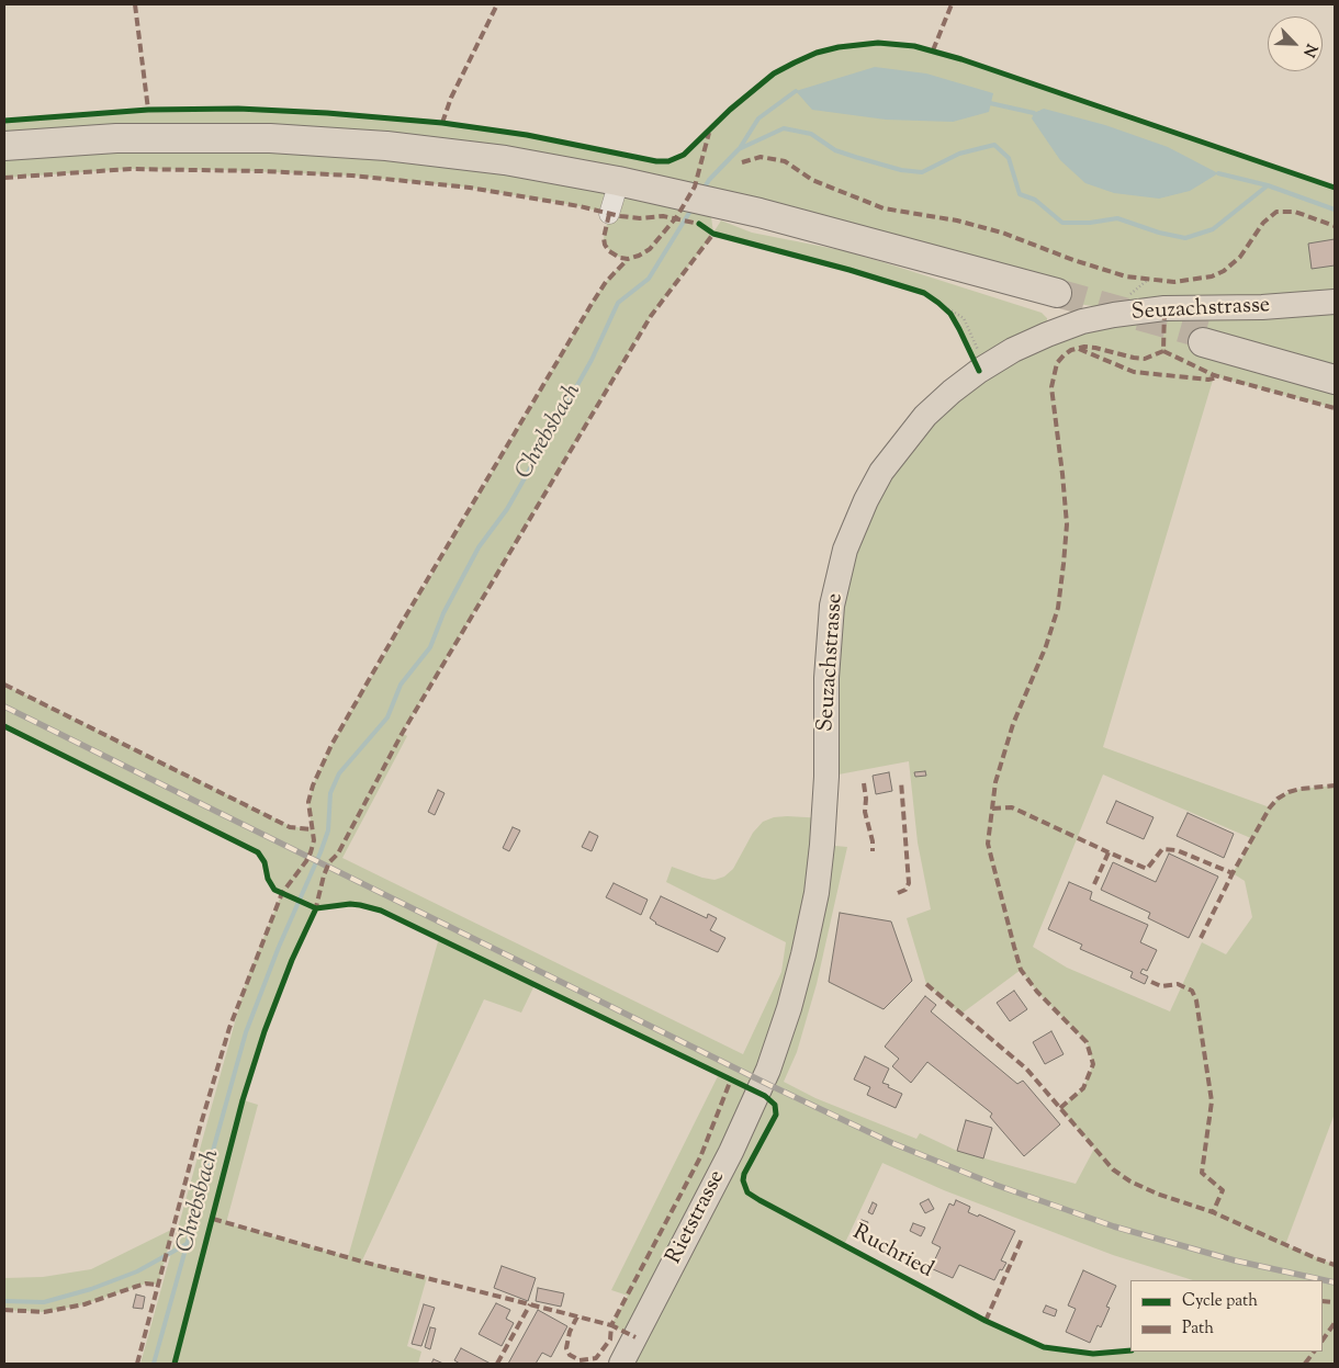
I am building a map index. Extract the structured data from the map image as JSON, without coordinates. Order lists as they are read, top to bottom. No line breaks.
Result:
{"streets":{"main road":["Seuzachstrasse","Rietstrasse"],"cycle path":["Ruchried"]},"crossings":[["Seuzachstrasse","Rietstrasse"]],"water":["Chrebsbach"],"legend":["Cycle path","Path"],"north":"bottom right"}
